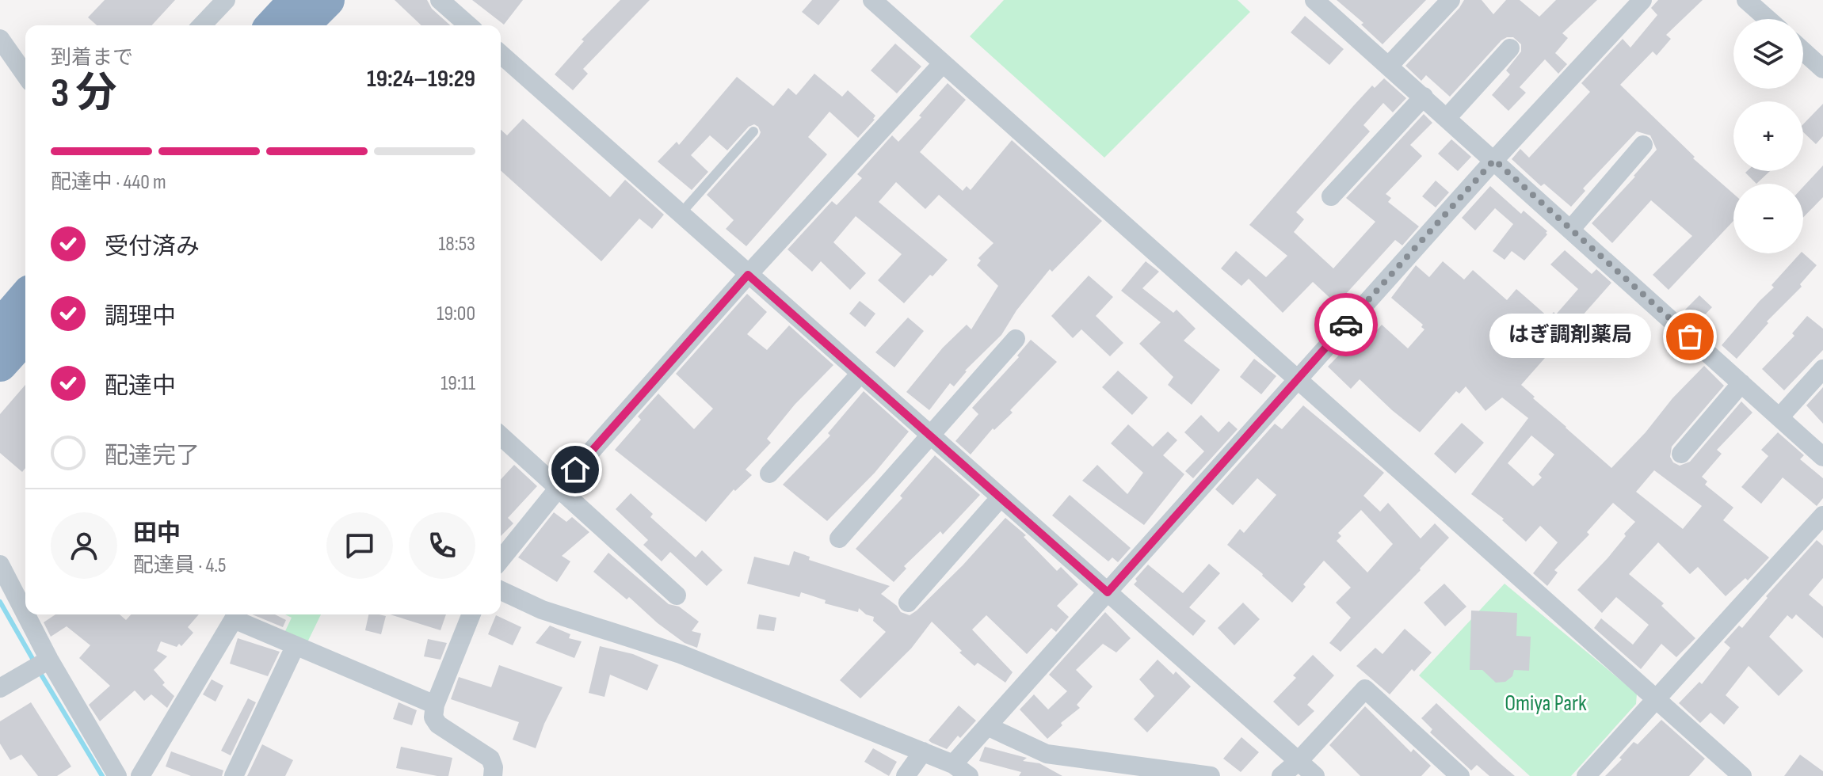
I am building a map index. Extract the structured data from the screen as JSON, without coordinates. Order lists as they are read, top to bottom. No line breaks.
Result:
{"parks":["Omiya Park"],"places":["はぎ調剤薬局"],"page":{"map_buttons":["+","−"],"heading":["3 分","到着まで","19:24–19:29"],"panel":["田中","配達員 · 4.5"],"bar":"配達中 · 440 m","list":[["受付済み","18:53"],["調理中","19:00"],["配達中","19:11"],"配達完了"],"bubble":"はぎ調剤薬局"}}
